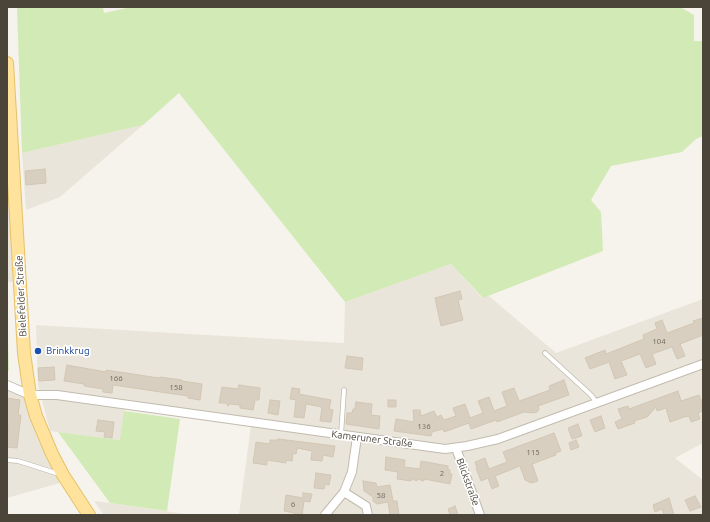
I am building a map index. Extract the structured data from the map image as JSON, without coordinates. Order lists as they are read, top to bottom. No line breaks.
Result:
{"streets":{"main road":["Bielefelder Straße"],"street":["Kameruner Straße","Blickstraße"]},"crossings":[["Bielefelder Straße","Kameruner Straße"],["Kameruner Straße","Blickstraße"]],"places":["Brinkkrug"],"house_numbers":["104","166","158","136","115","2","58","6"]}
